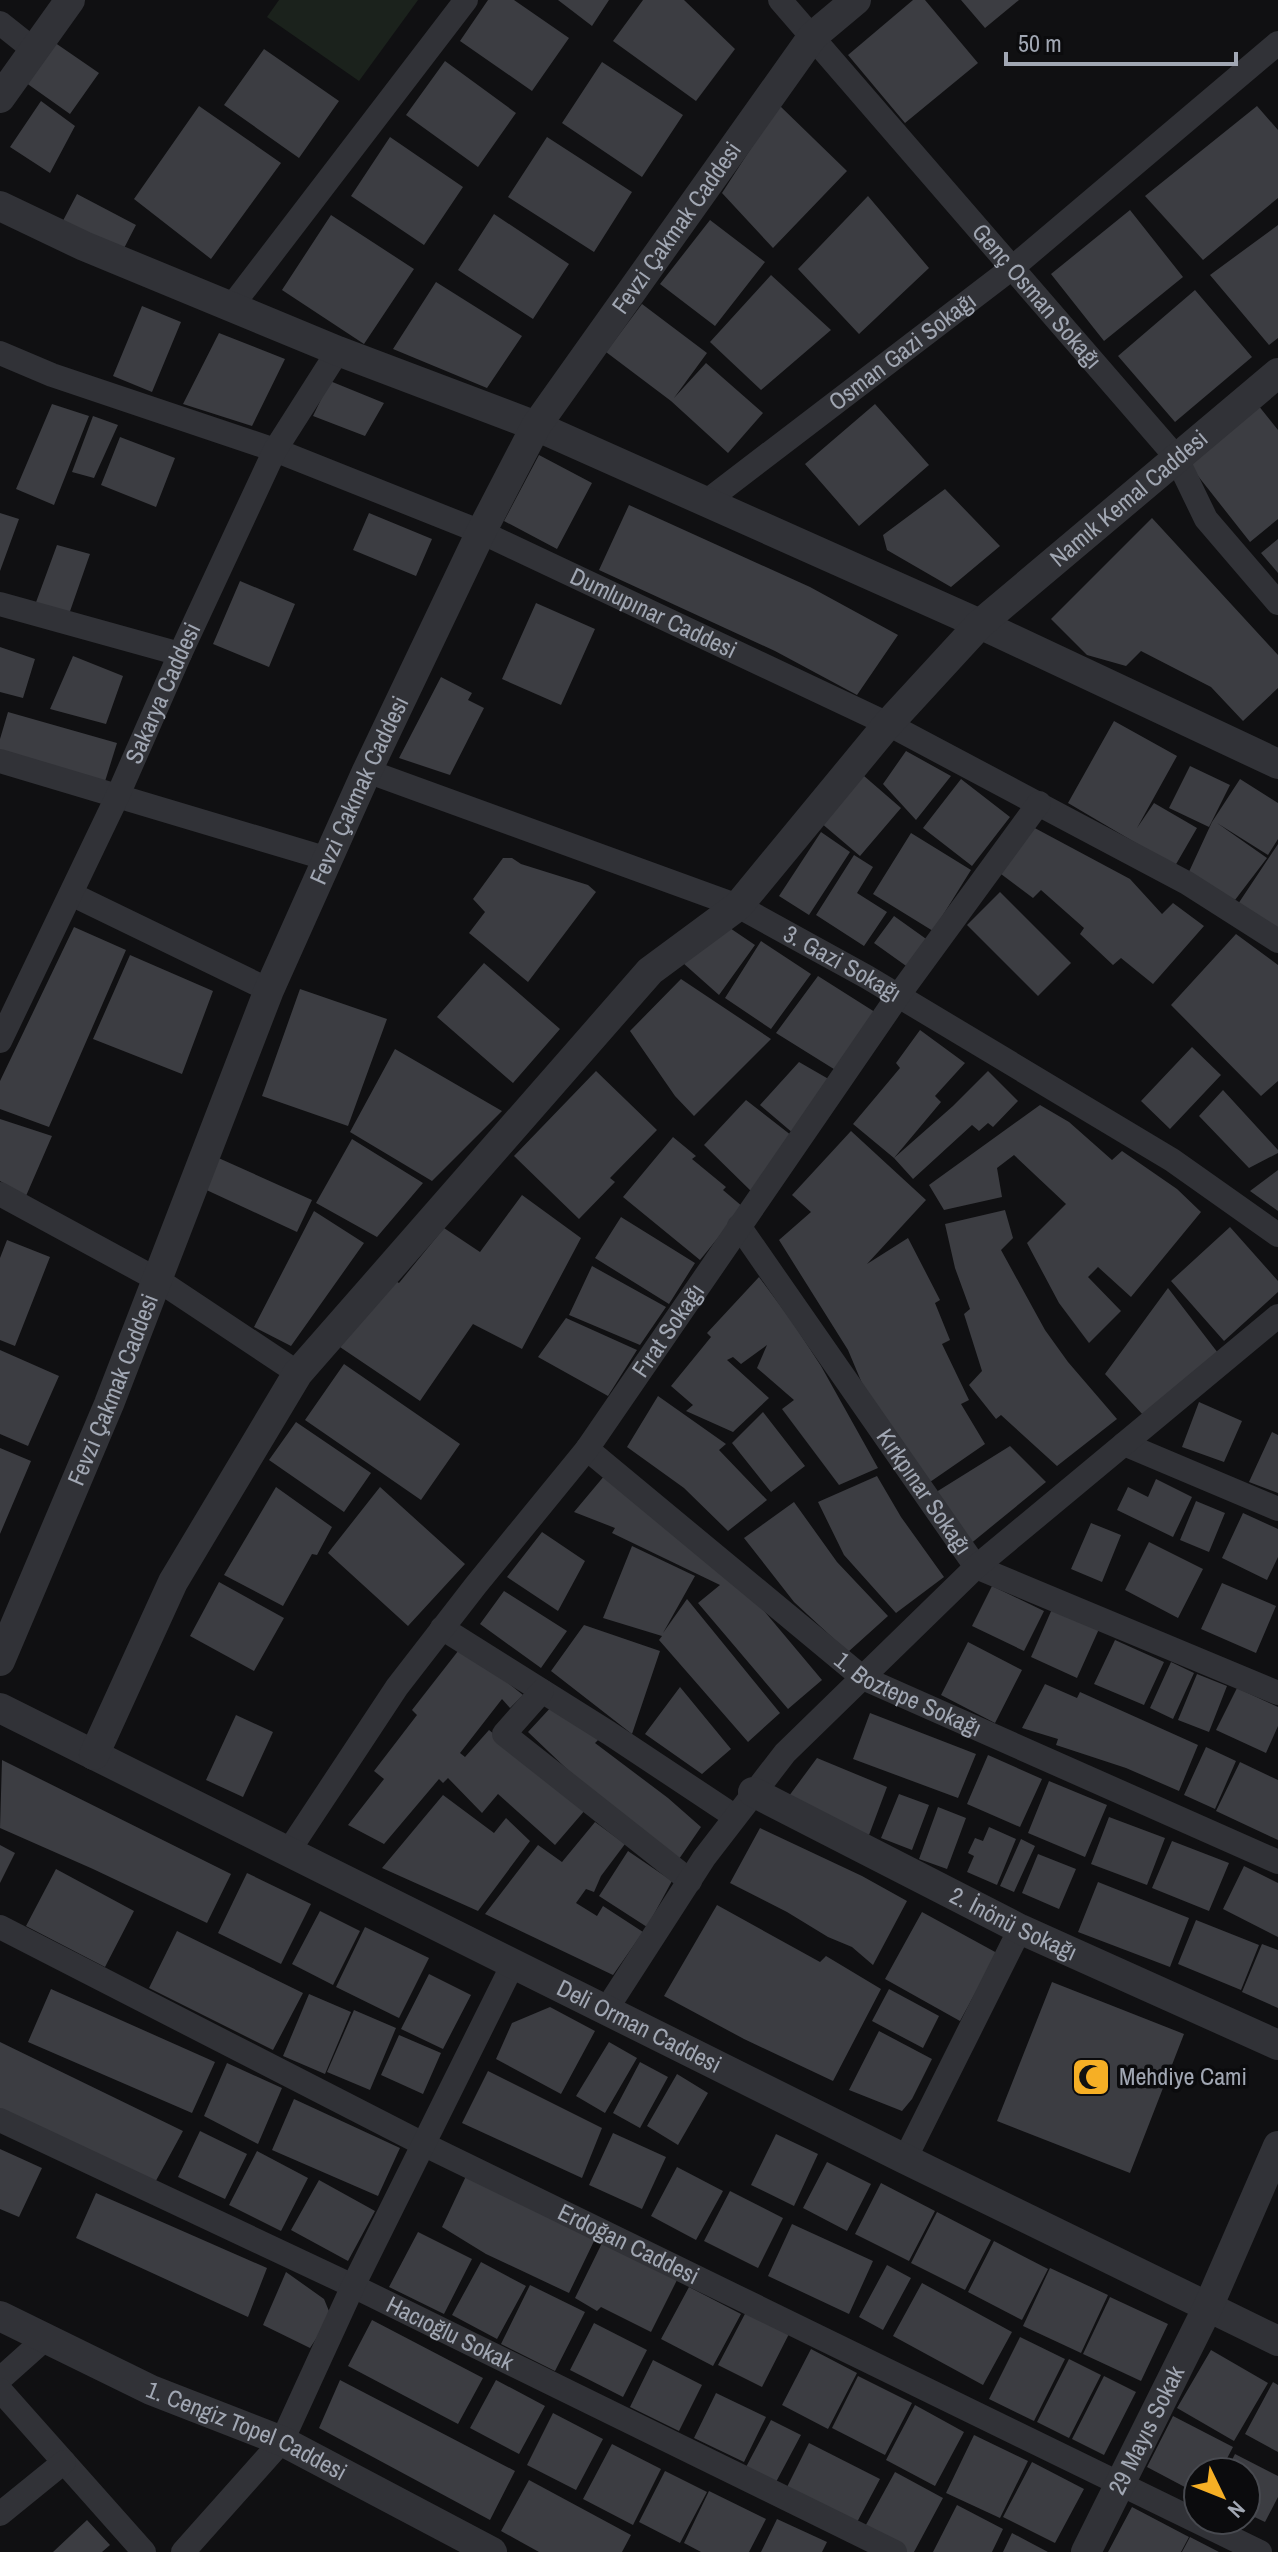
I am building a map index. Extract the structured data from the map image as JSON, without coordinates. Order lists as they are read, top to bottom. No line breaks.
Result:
{"streets":{"street":["Fevzi Çakmak Caddesi","Genç Osman Sokağı","Osman Gazi Sokağı","Namık Kemal Caddesi","Dumlupınar Caddesi","Sakarya Caddesi","3. Gazi Sokağı","Fırat Sokağı","Kırkpınar Sokağı","1. Boztepe Sokağı","2. İnönü Sokağı","Deli Orman Caddesi","Erdoğan Caddesi","Hacıoğlu Sokak","29 Mayıs Sokak","1. Cengiz Topel Caddesi"]},"crossings":[["Fevzi Çakmak Caddesi","Genç Osman Sokağı"],["Fevzi Çakmak Caddesi","Dumlupınar Caddesi"],["Fevzi Çakmak Caddesi","3. Gazi Sokağı"],["Genç Osman Sokağı","Osman Gazi Sokağı"],["Genç Osman Sokağı","Namık Kemal Caddesi"],["Namık Kemal Caddesi","Dumlupınar Caddesi"],["Namık Kemal Caddesi","3. Gazi Sokağı"],["Namık Kemal Caddesi","Deli Orman Caddesi"],["Dumlupınar Caddesi","Sakarya Caddesi"],["Dumlupınar Caddesi","Fırat Sokağı"],["3. Gazi Sokağı","Fırat Sokağı"],["Fırat Sokağı","Kırkpınar Sokağı"],["Fırat Sokağı","1. Boztepe Sokağı"],["Fırat Sokağı","Deli Orman Caddesi"],["Deli Orman Caddesi","29 Mayıs Sokak"],["Erdoğan Caddesi","29 Mayıs Sokak"]],"places":{"mosque":["Mehdiye Cami"]},"scale_bar":"50 m","north":"bottom right"}
